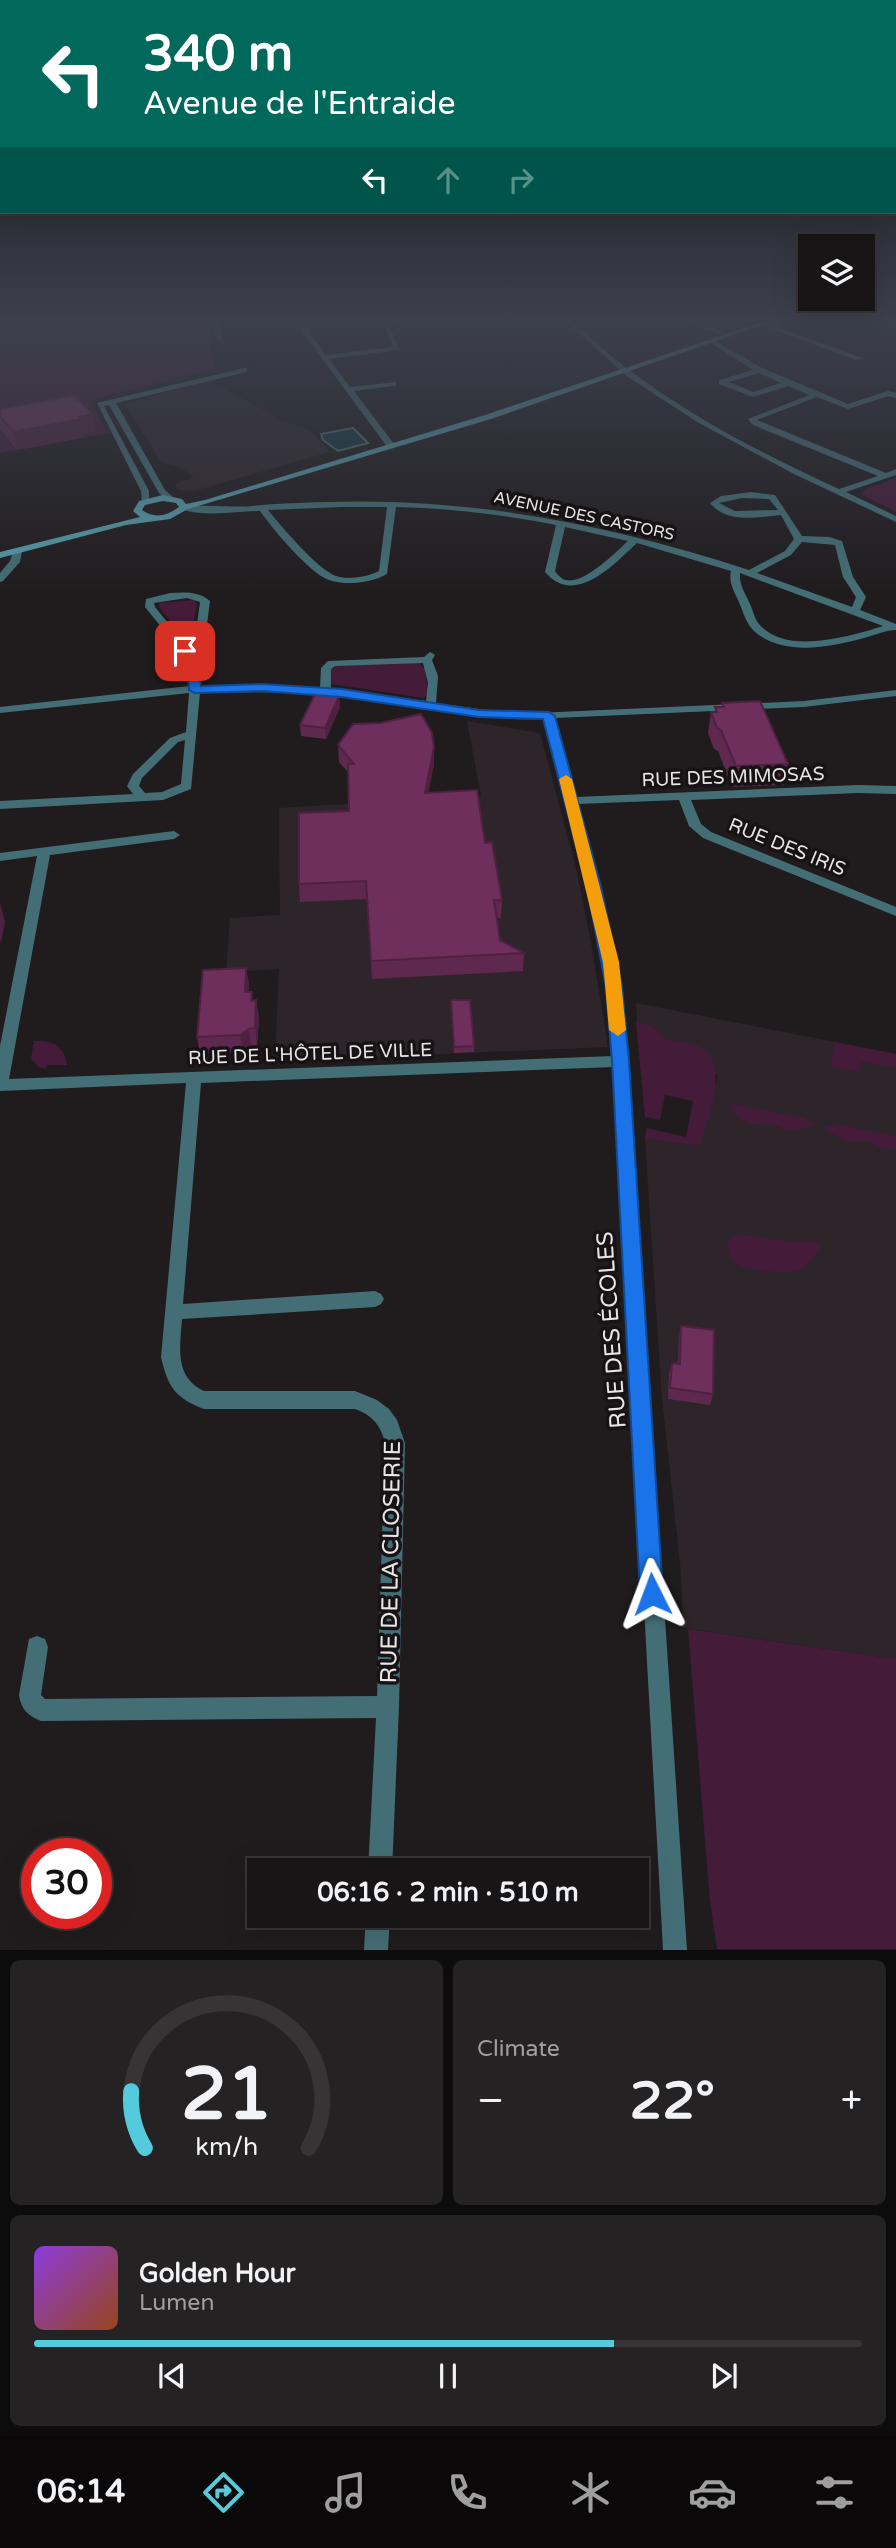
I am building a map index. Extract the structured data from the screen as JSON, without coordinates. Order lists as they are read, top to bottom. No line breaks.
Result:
{"streets":{"street":["AVENUE DES CASTORS","RUE DES MIMOSAS","RUE DES IRIS","RUE DE L'HÔTEL DE VILLE","RUE DES ÉCOLES","RUE DE LA CLOSERIE"]},"crossings":[["RUE DES MIMOSAS","RUE DES IRIS"],["RUE DES MIMOSAS","RUE DES ÉCOLES"],["RUE DE L'HÔTEL DE VILLE","RUE DES ÉCOLES"],["RUE DE L'HÔTEL DE VILLE","RUE DE LA CLOSERIE"]],"page":{"turn":["340 m","Avenue de l'Entraide"],"limit":"30","trip":"06:16 · 2 min · 510 m","tile":"Climate","heat":["−","22°","+"],"song":["Golden Hour","Lumen"],"tabs":"06:14","gauge":["21","km/h"]}}
